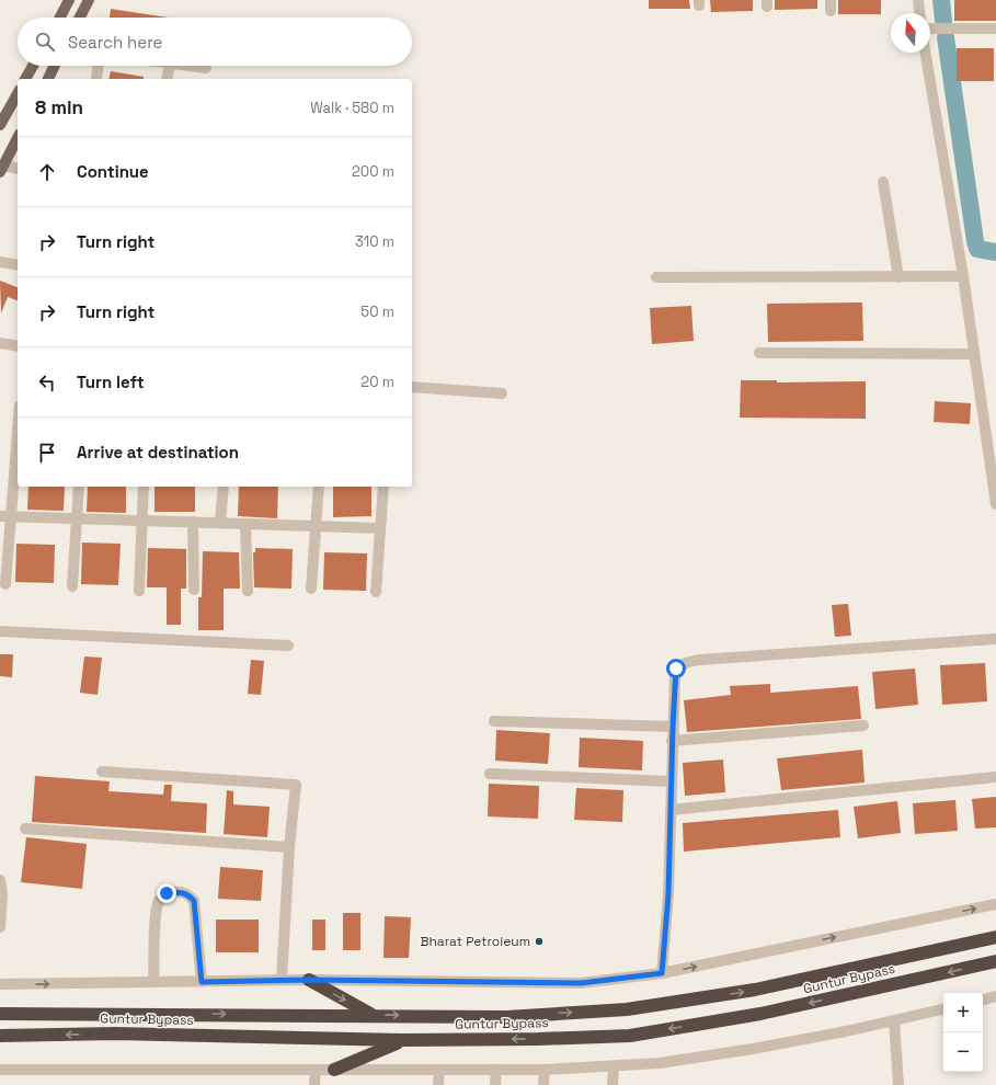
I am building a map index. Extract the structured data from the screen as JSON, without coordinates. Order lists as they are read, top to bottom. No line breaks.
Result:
{"streets":{"highway":["Guntur Bypass"]},"places":["Bharat Petroleum"],"north":"top","page":{"search":"Search here","heading":["8 min","Walk · 580 m"],"list":[["Continue","200 m"],["Turn right","310 m"],["Turn right","50 m"],["Turn left","20 m"],"Arrive at destination"],"map_buttons":["+","−"]}}
